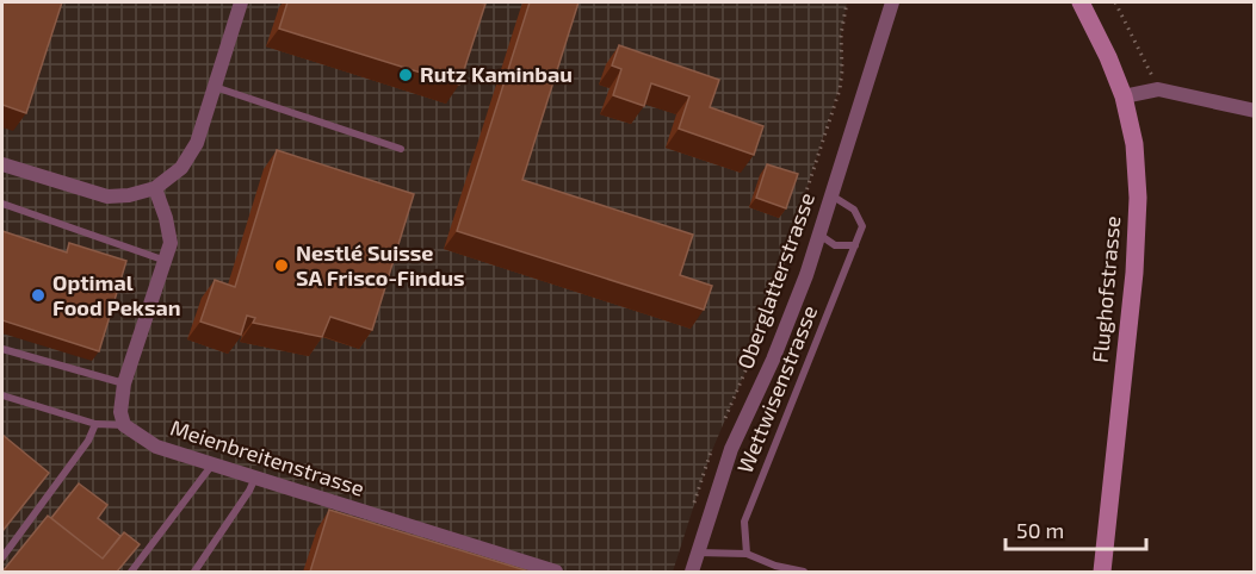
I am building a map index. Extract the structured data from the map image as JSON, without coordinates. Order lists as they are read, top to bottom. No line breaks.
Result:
{"streets":{"main road":["Flughofstrasse"],"street":["Oberglatterstrasse","Meienbreitenstrasse"],"lane":["Wettwisenstrasse"]},"crossings":[["Oberglatterstrasse","Wettwisenstrasse"]],"places":["Rutz Kaminbau","Nestlé Suisse SA Frisco-Findus","Optimal Food Peksan"],"scale_bar":"50 m"}
